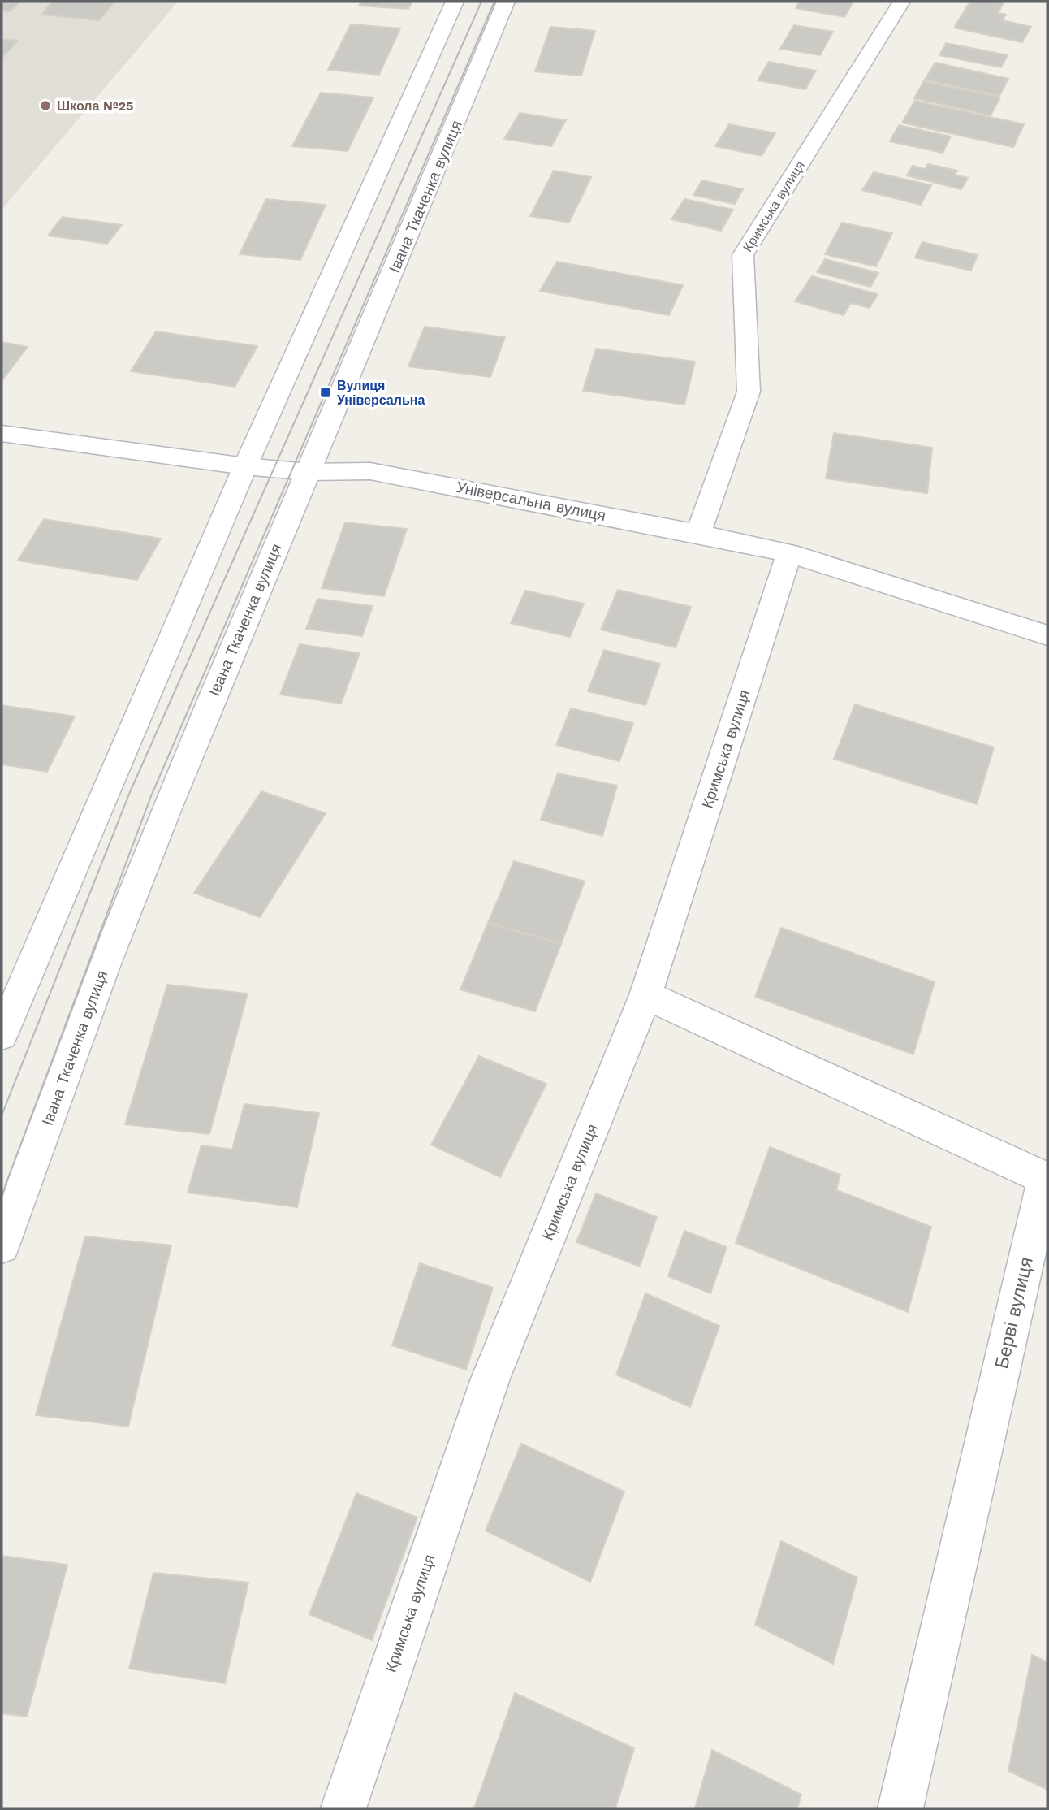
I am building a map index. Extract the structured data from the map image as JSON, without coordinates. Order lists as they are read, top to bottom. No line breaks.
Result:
{"streets":{"street":["Івана Ткаченка вулиця","Кримська вулиця","Універсальна вулиця","Берві вулиця"]},"crossings":[["Івана Ткаченка вулиця","Універсальна вулиця"],["Кримська вулиця","Універсальна вулиця"],["Кримська вулиця","Берві вулиця"]],"places":{"other":["Школа №25"],"transit":["Вулиця Універсальна"]}}
